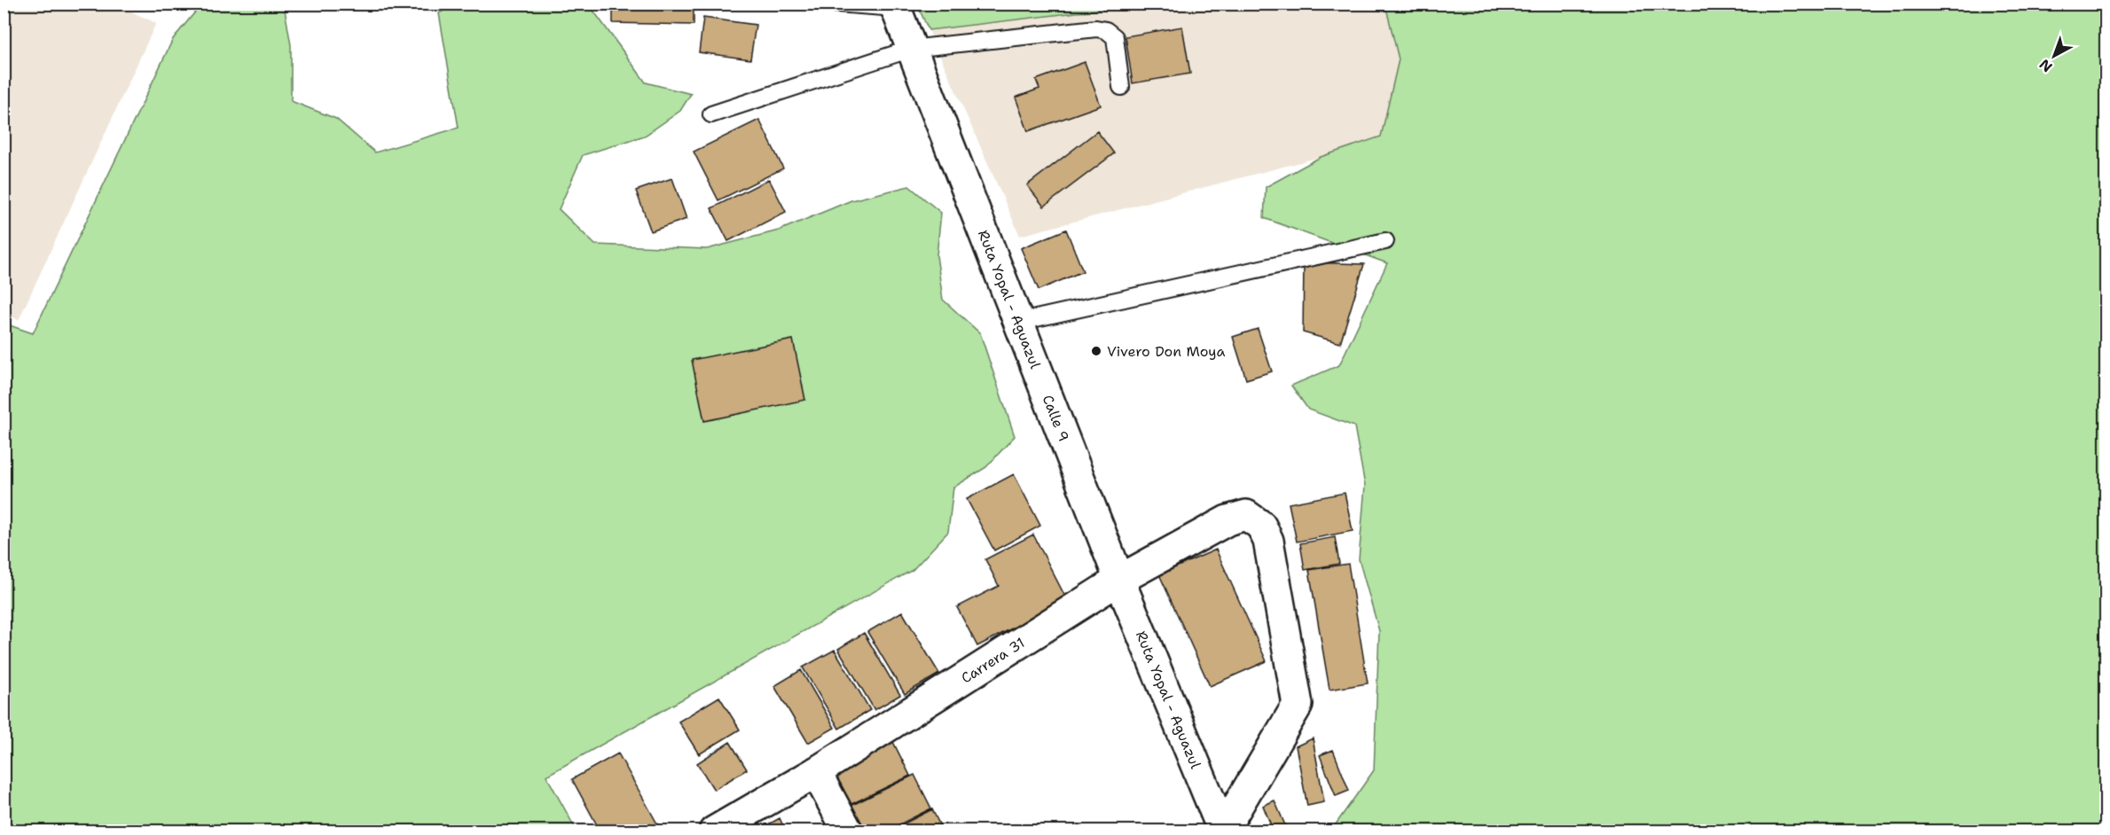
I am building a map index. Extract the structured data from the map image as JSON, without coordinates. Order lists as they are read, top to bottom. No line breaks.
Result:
{"streets":{"street":["Carrera 31"],"lane":["Ruta Yopal - Aguazul"]},"crossings":[["Ruta Yopal - Aguazul","Carrera 31"]],"places":["Vivero Don Moya"],"north":"bottom left"}
